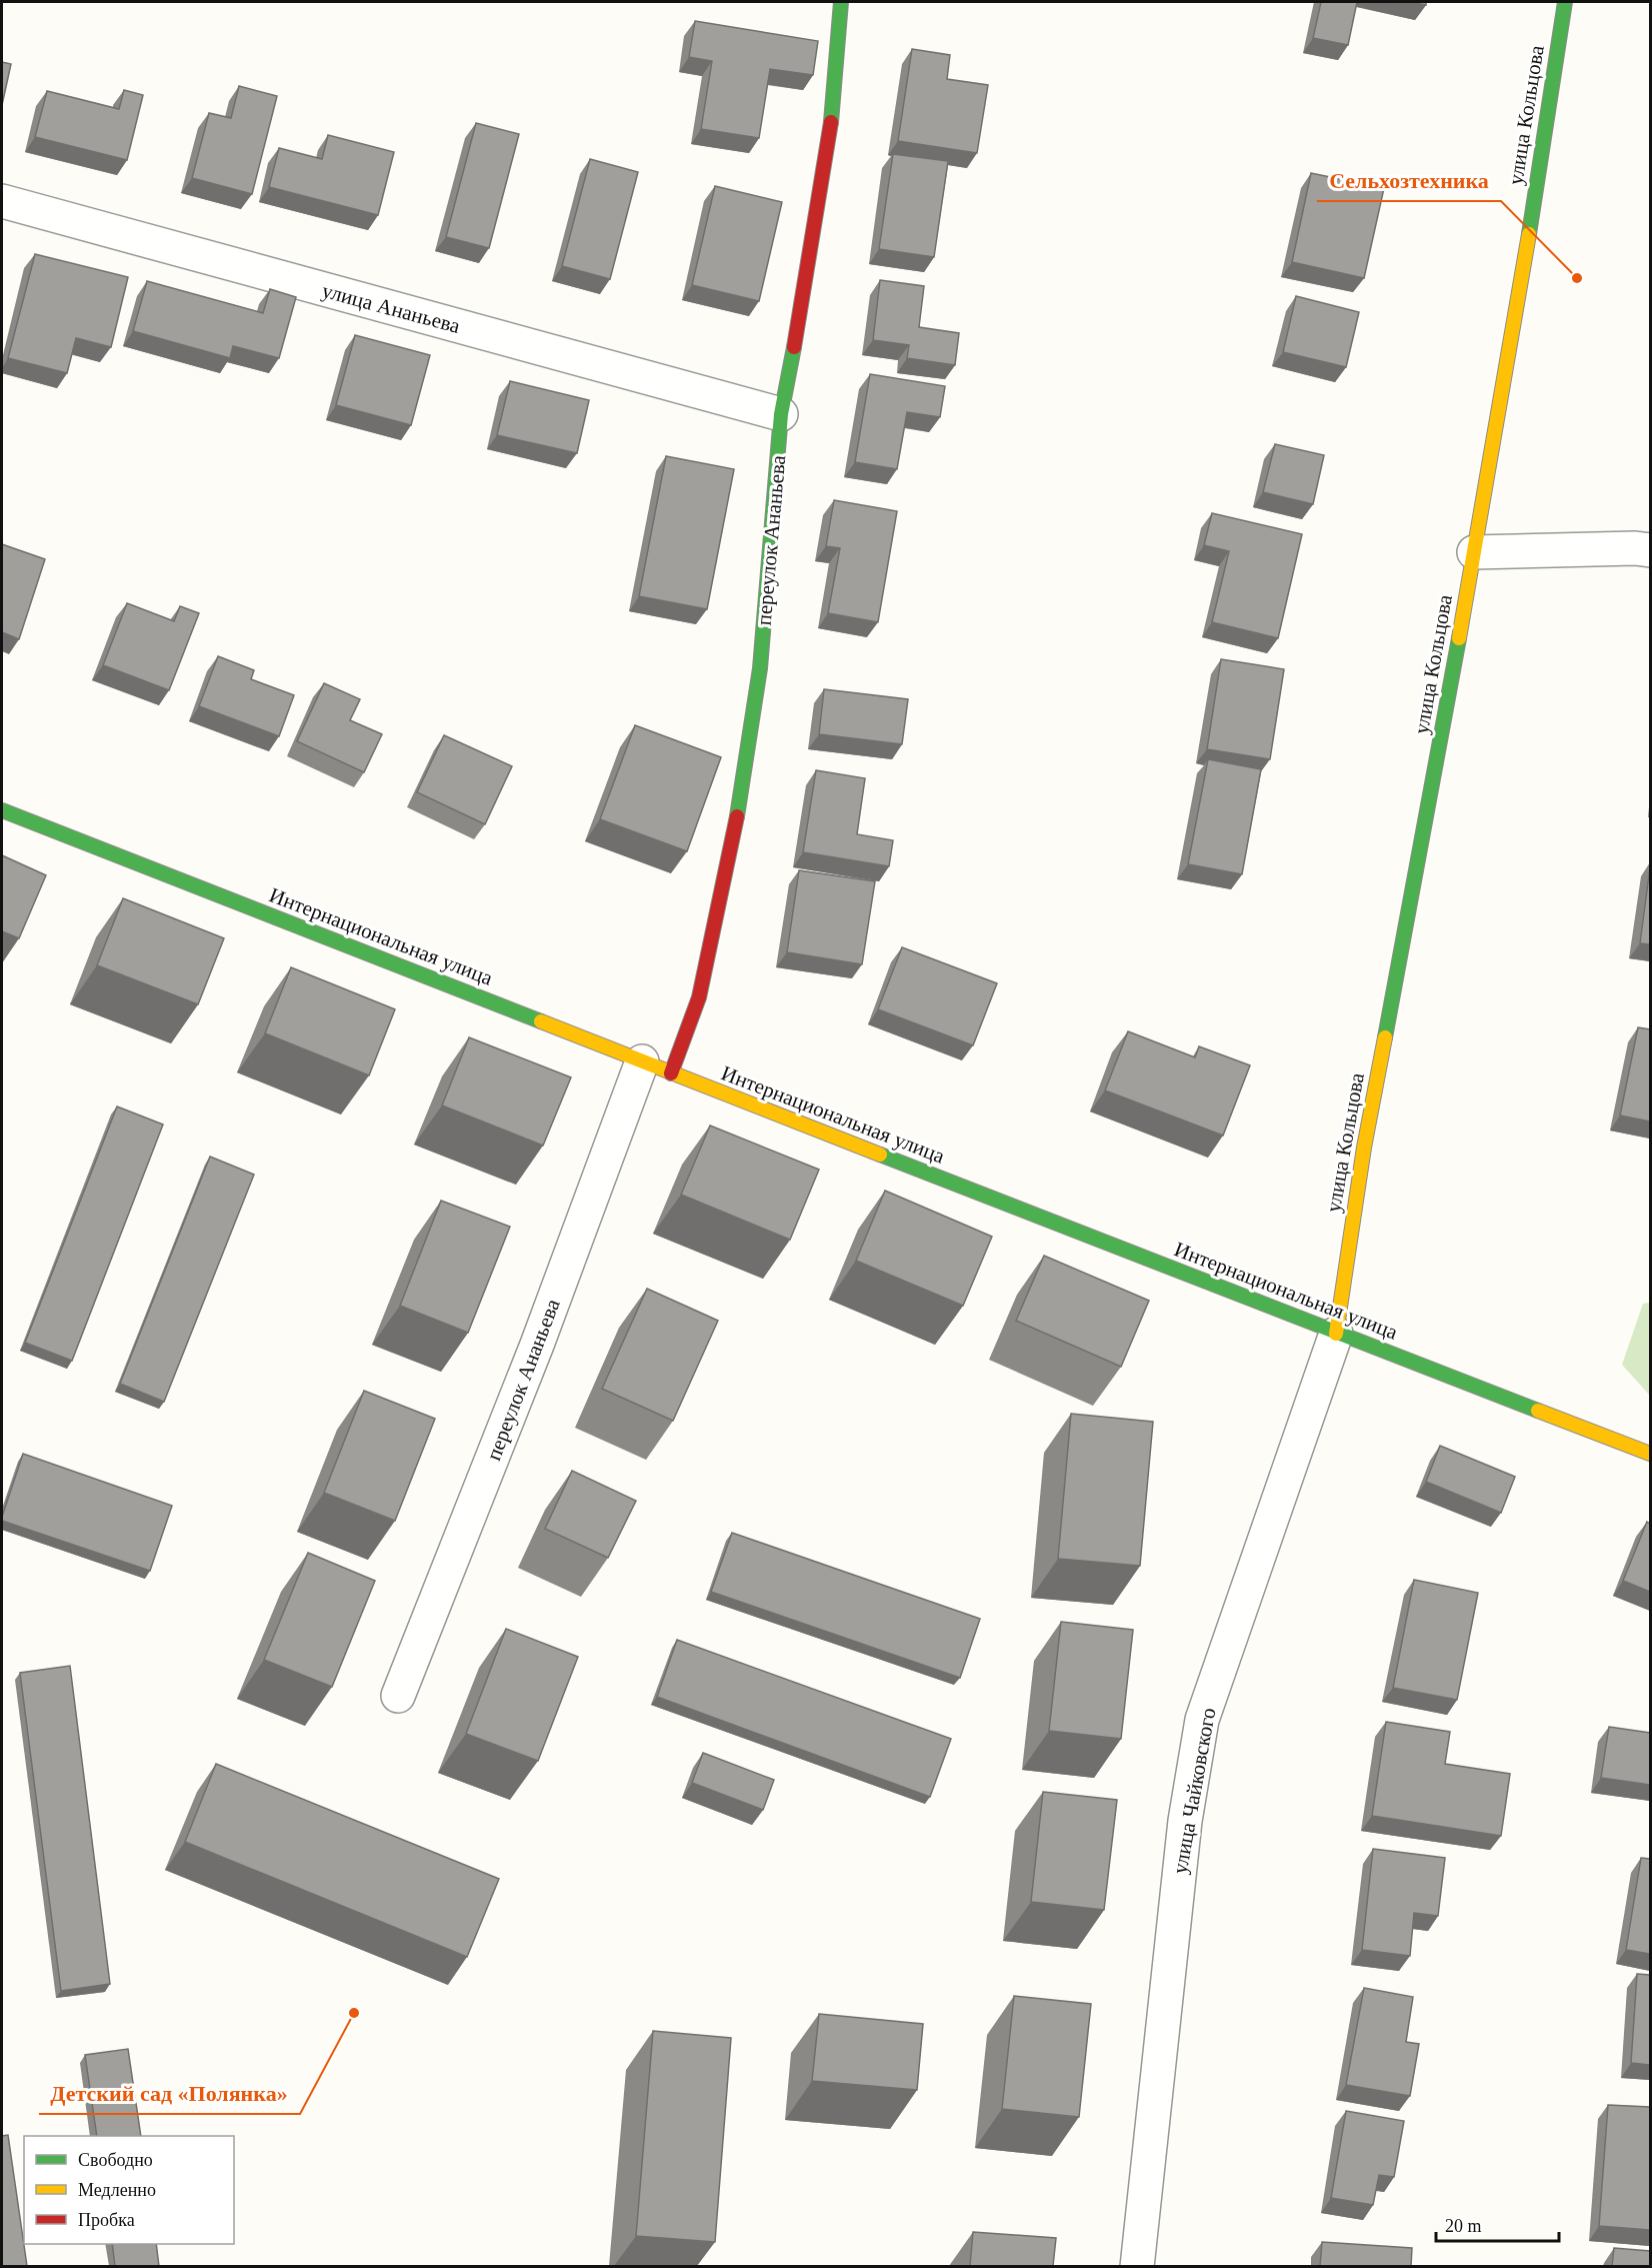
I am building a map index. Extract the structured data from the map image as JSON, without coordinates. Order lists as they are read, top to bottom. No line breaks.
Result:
{"streets":{"street":["улица Кольцова","улица Ананьева","переулок Ананьева","Интернациональная улица","улица Чайковского"]},"crossings":[["улица Кольцова","Интернациональная улица"],["улица Кольцова","улица Чайковского"],["улица Ананьева","переулок Ананьева"],["переулок Ананьева","Интернациональная улица"],["Интернациональная улица","улица Чайковского"]],"places":["Сельхозтехника","Детский сад «Полянка»"],"legend":["Свободно","Медленно","Пробка"],"scale_bar":"20 m"}
